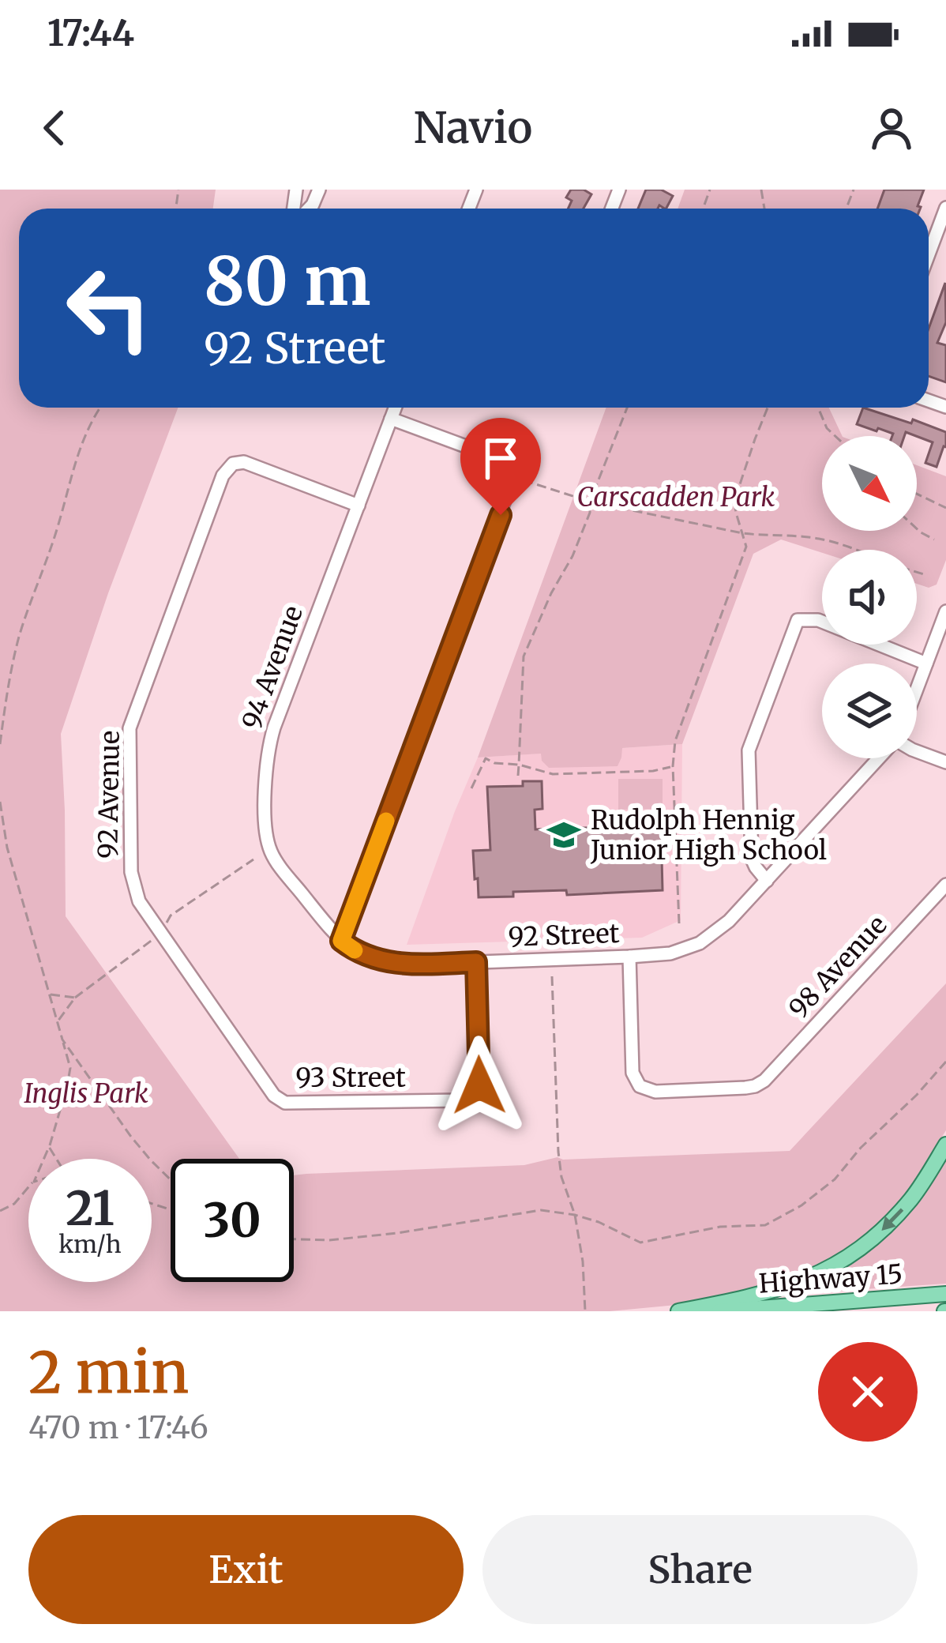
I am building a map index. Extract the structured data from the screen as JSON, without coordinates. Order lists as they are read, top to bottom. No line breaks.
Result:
{"streets":{"main road":["Highway 15"],"street":["94 Avenue","92 Avenue","92 Street","98 Avenue","93 Street"]},"crossings":[["94 Avenue","92 Avenue"],["94 Avenue","92 Street"],["92 Avenue","93 Street"],["92 Street","98 Avenue"],["92 Street","93 Street"]],"parks":["Carscadden Park","Inglis Park"],"places":{"school or university":["Rudolph Hennig Junior High School"]},"north":"bottom right","page":{"status":"17:44","header":"Navio","turn":["80 m","92 Street"],"speed":"21 km/h","limit":"30","heading":["2 min","470 m · 17:46"],"buttons":["Exit","Share"]}}
